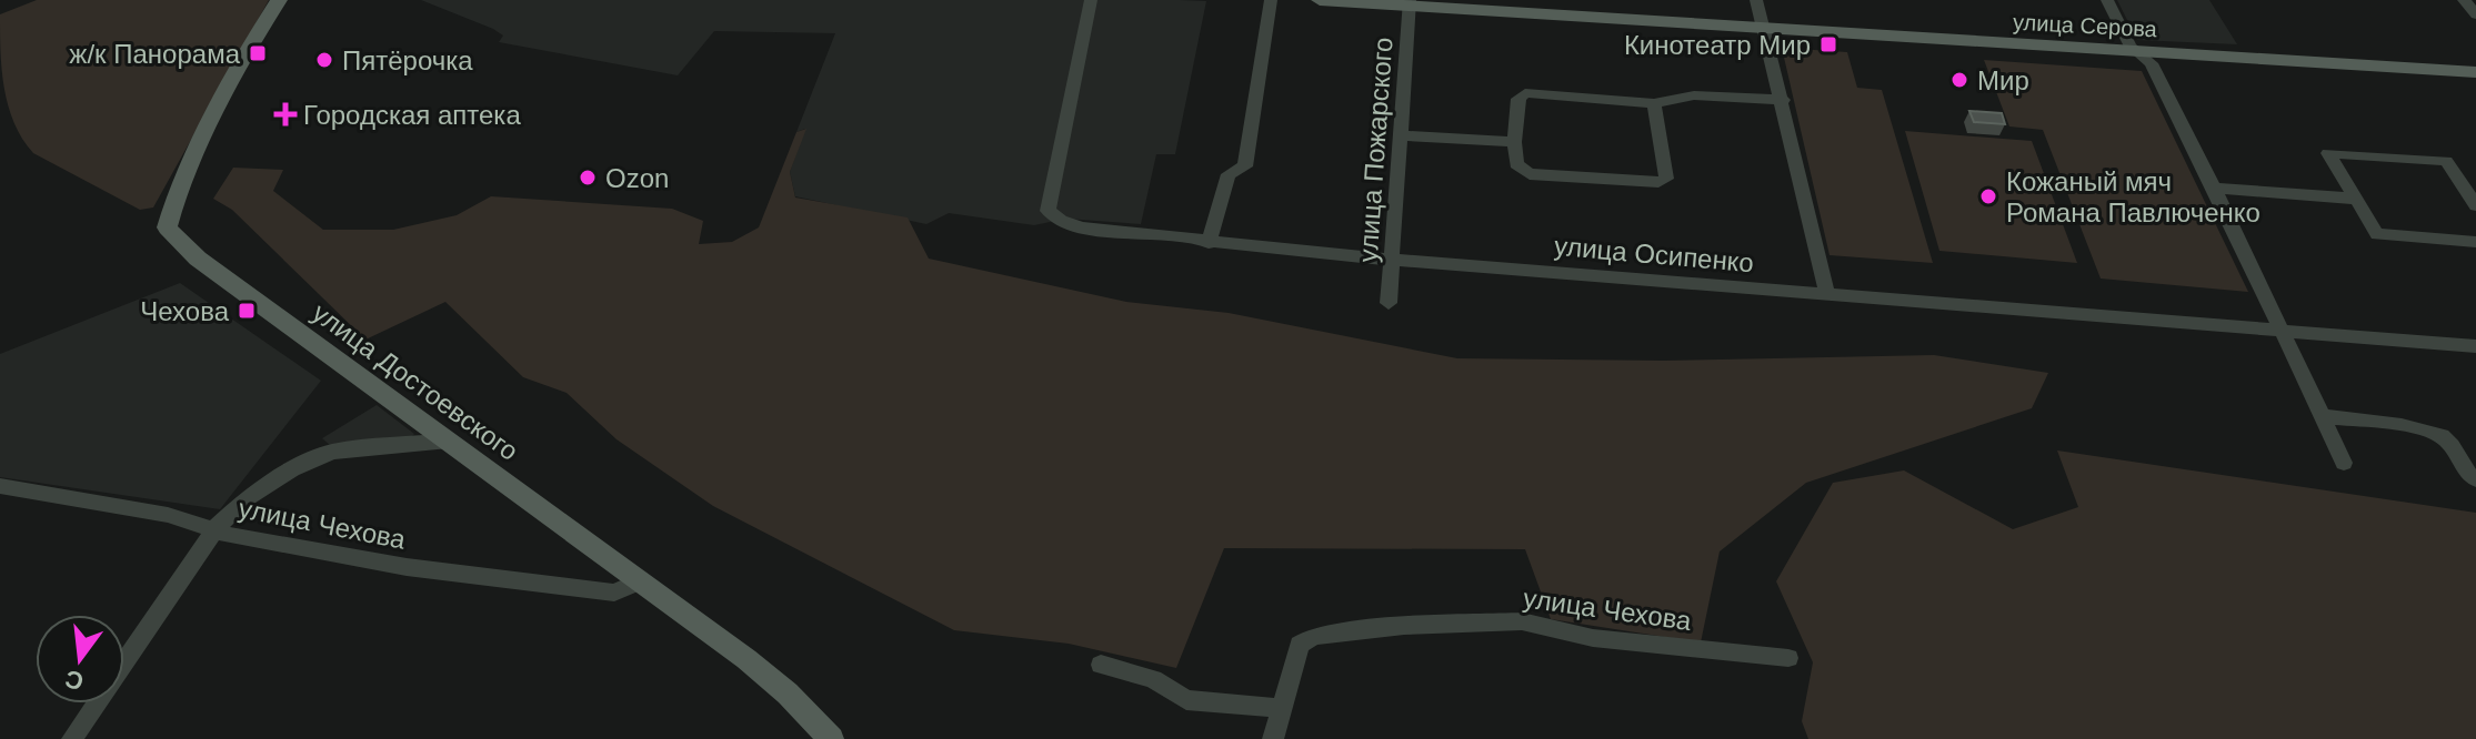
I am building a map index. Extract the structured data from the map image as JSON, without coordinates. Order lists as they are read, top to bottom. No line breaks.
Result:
{"streets":{"main road":["улица Серова","улица Достоевского"],"street":["улица Пожарского","улица Осипенко","улица Чехова"]},"crossings":[["улица Серова","улица Пожарского"],["улица Пожарского","улица Осипенко"],["улица Достоевского","улица Чехова"]],"places":{"transit":["Кинотеатр Мир","ж/к Панорама","Чехова"],"other":["Пятёрочка","Мир","Ozon","Кожаный мяч Романа Павлюченко"],"health":["Городская аптека"]},"north":"bottom"}
